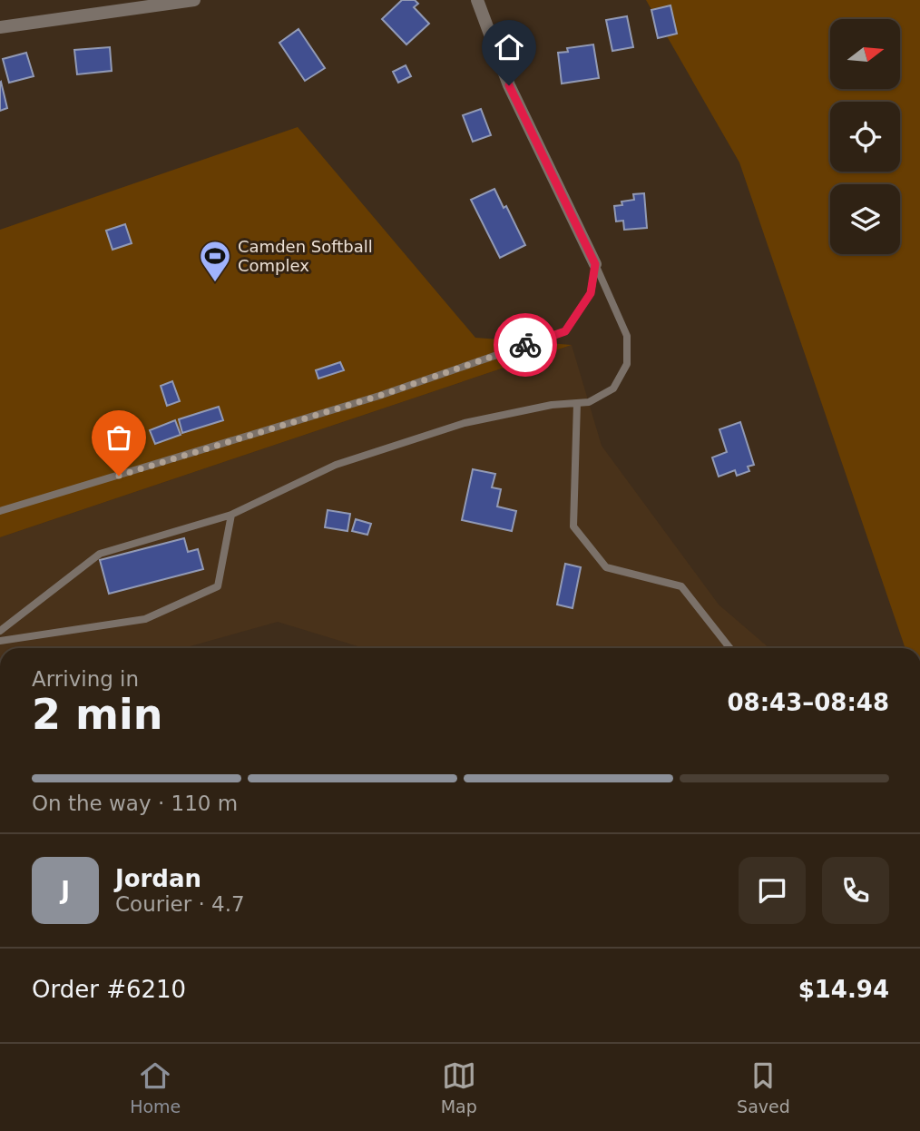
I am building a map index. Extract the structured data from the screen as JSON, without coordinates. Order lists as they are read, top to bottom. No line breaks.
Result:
{"places":{"sports":["Camden Softball Complex"]},"north":"right","page":{"heading":["2 min","Arriving in","08:43–08:48"],"panel":["Jordan","Courier · 4.7","Order #6210","$14.94"],"bar":"On the way · 110 m","round":"J","tabs":["Home","Map","Saved"]}}
